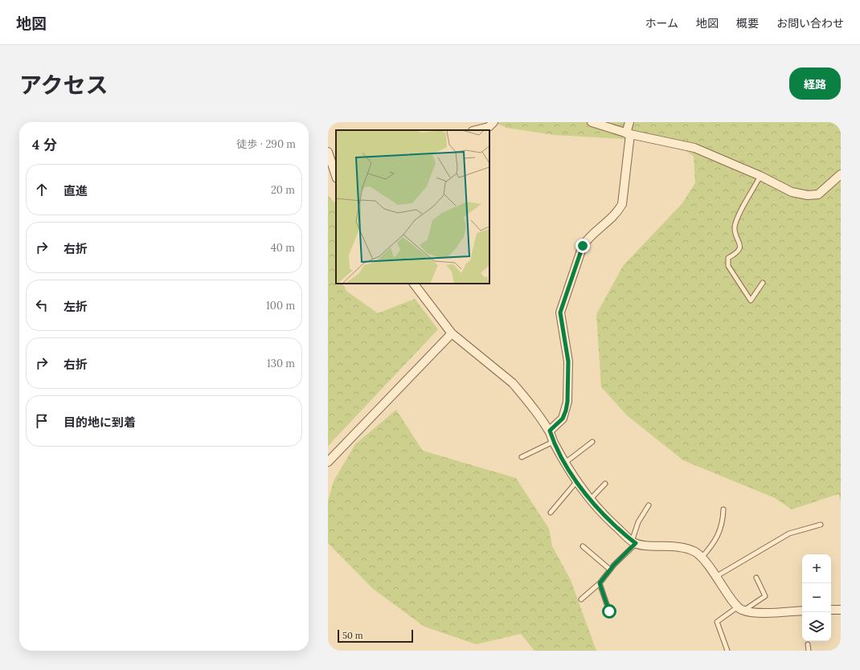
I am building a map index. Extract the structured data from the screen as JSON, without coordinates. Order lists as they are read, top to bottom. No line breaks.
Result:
{"scale_bar":"50 m","page":{"header":"地図","nav":["ホーム","地図","概要","お問い合わせ"],"title":"アクセス","buttons":"経路","heading":["4 分","徒歩 · 290 m"],"list":[["直進","20 m"],["右折","40 m"],["左折","100 m"],["右折","130 m"],"目的地に到着"],"map_buttons":["+","−"],"scale":"50 m"}}
